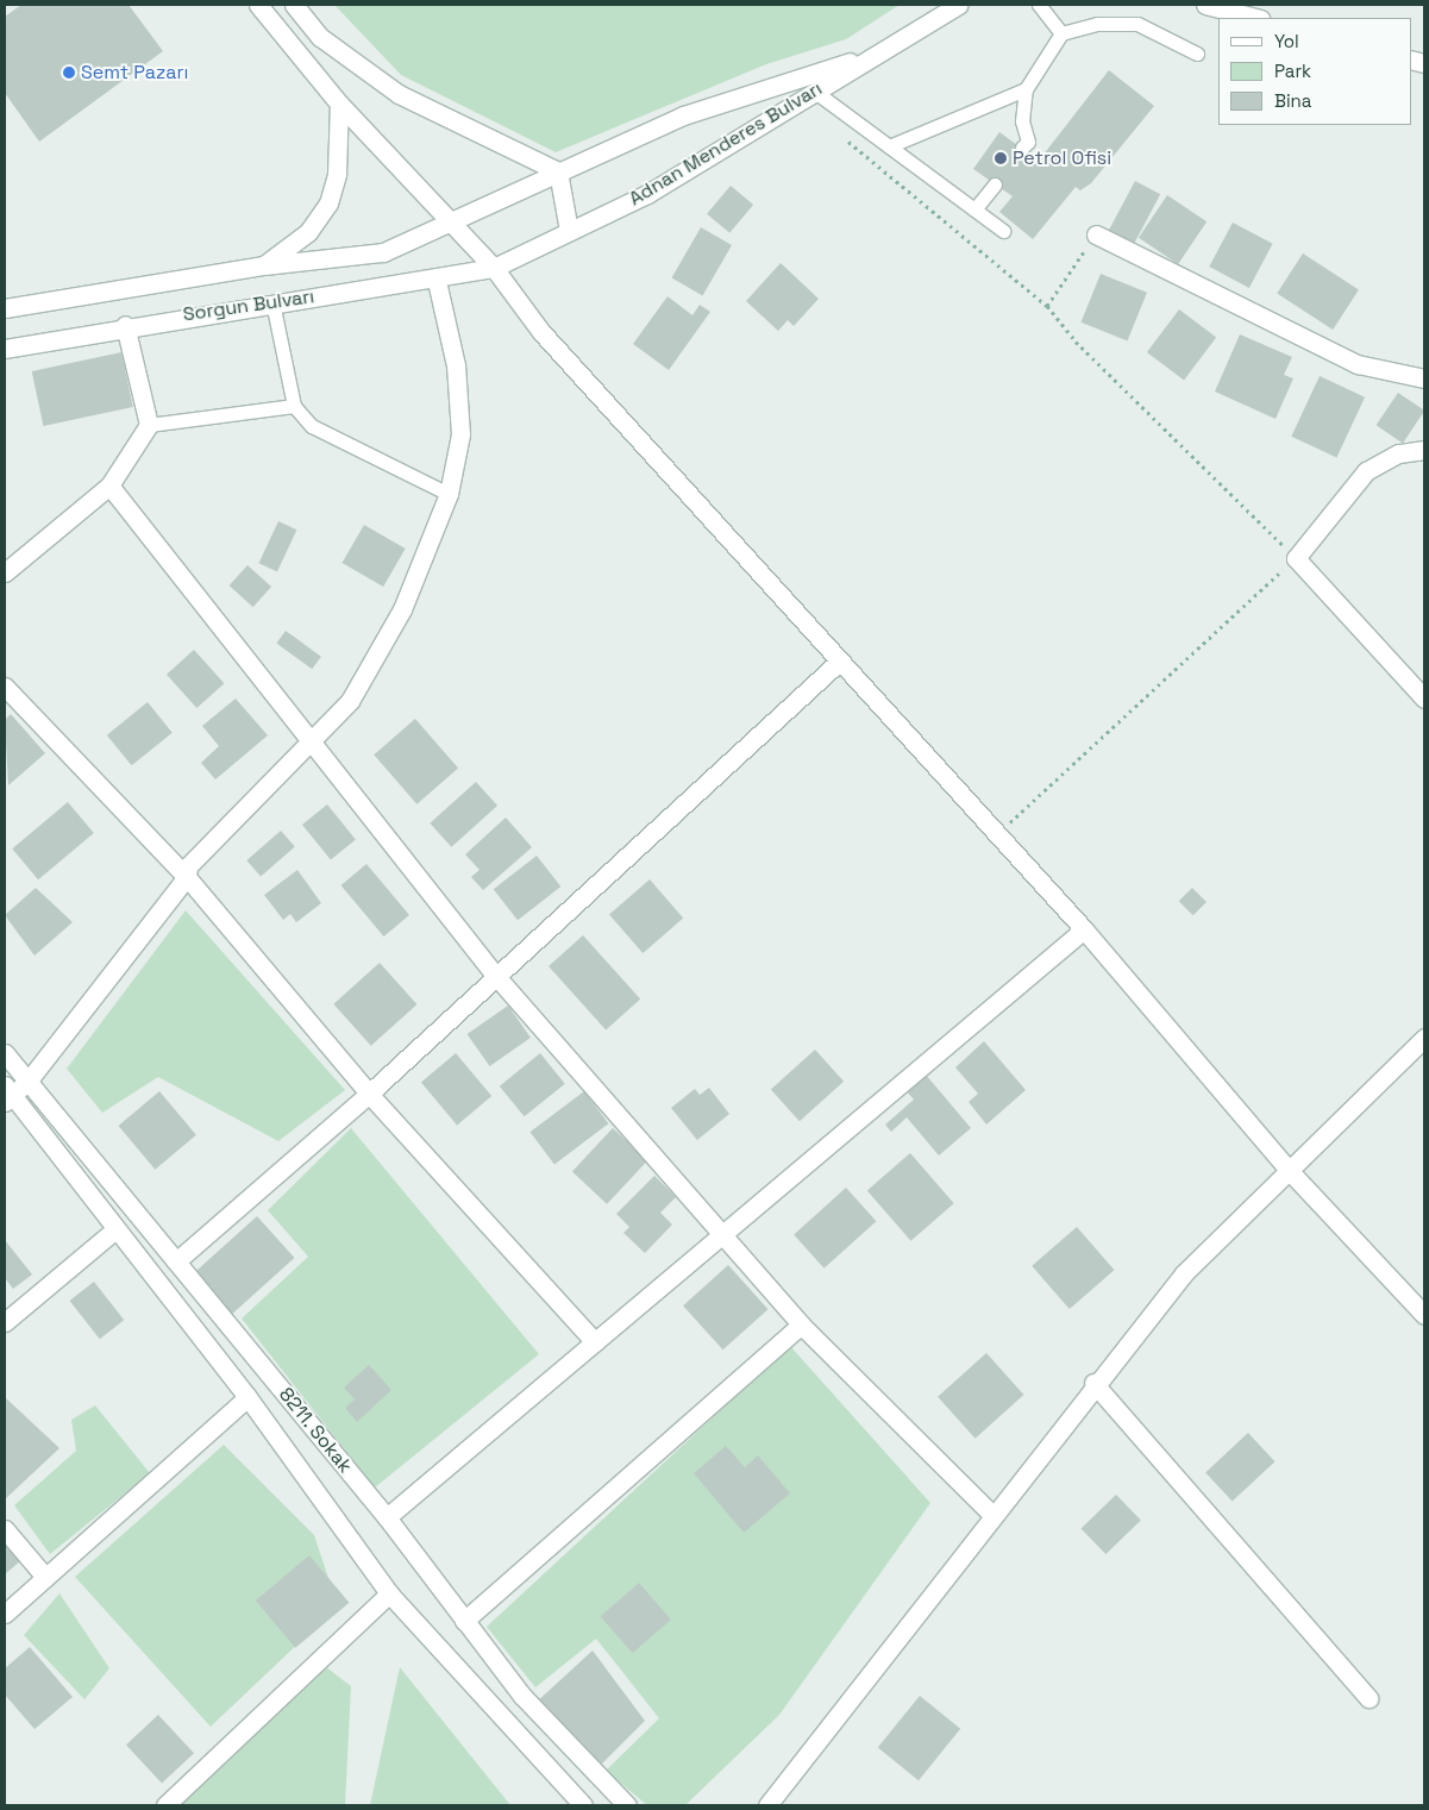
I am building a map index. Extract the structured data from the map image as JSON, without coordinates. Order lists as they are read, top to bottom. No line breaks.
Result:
{"streets":{"street":["Adnan Menderes Bulvarı","Sorgun Bulvarı","8211. Sokak"]},"crossings":[["Adnan Menderes Bulvarı","Sorgun Bulvarı"]],"places":["Semt Pazarı","Petrol Ofisi"],"legend":["Yol","Park","Bina"]}
